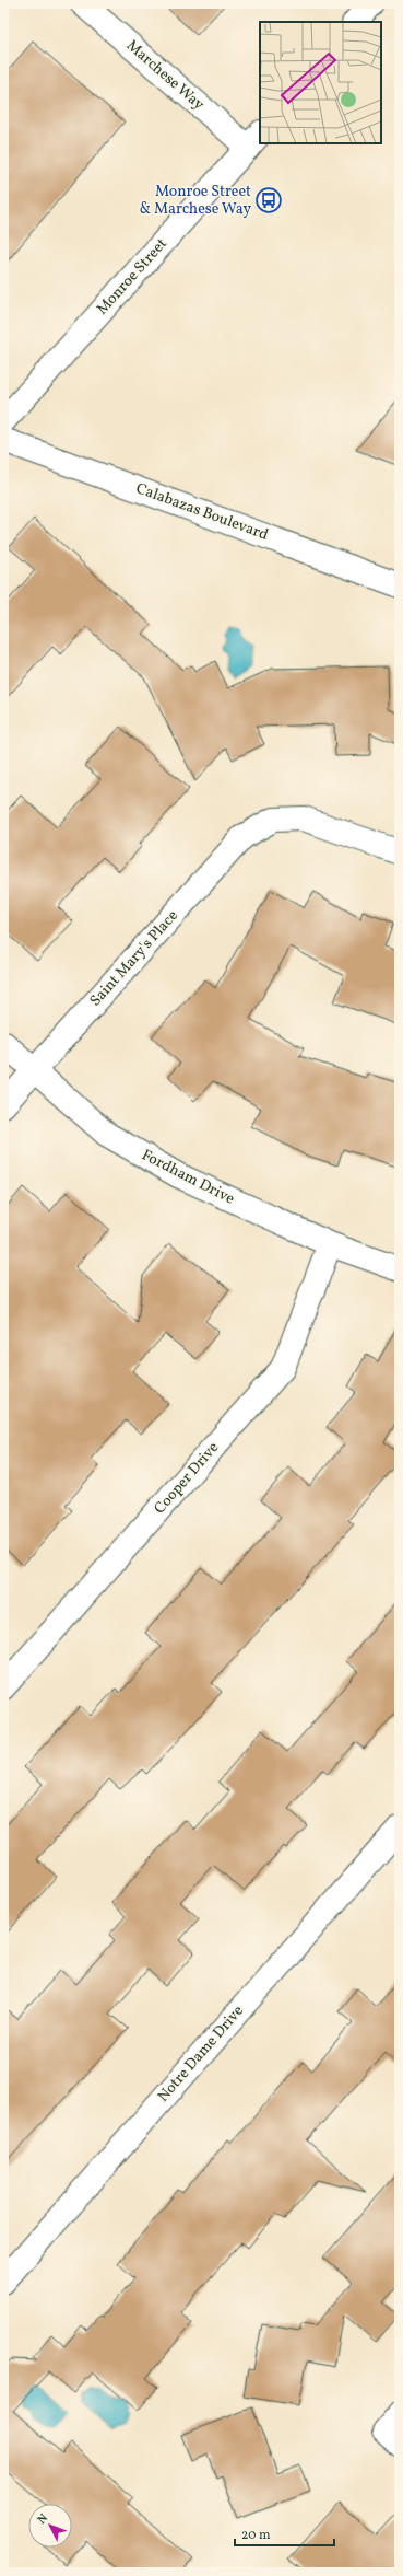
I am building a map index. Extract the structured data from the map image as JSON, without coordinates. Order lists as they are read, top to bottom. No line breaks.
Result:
{"streets":{"street":["Marchese Way","Monroe Street","Calabazas Boulevard","Saint Mary's Place","Fordham Drive","Cooper Drive","Notre Dame Drive"]},"crossings":[["Marchese Way","Monroe Street"],["Saint Mary's Place","Fordham Drive"],["Fordham Drive","Cooper Drive"]],"places":{"bus stop":["Monroe Street & Marchese Way"]},"scale_bar":"20 m","north":"top left"}
